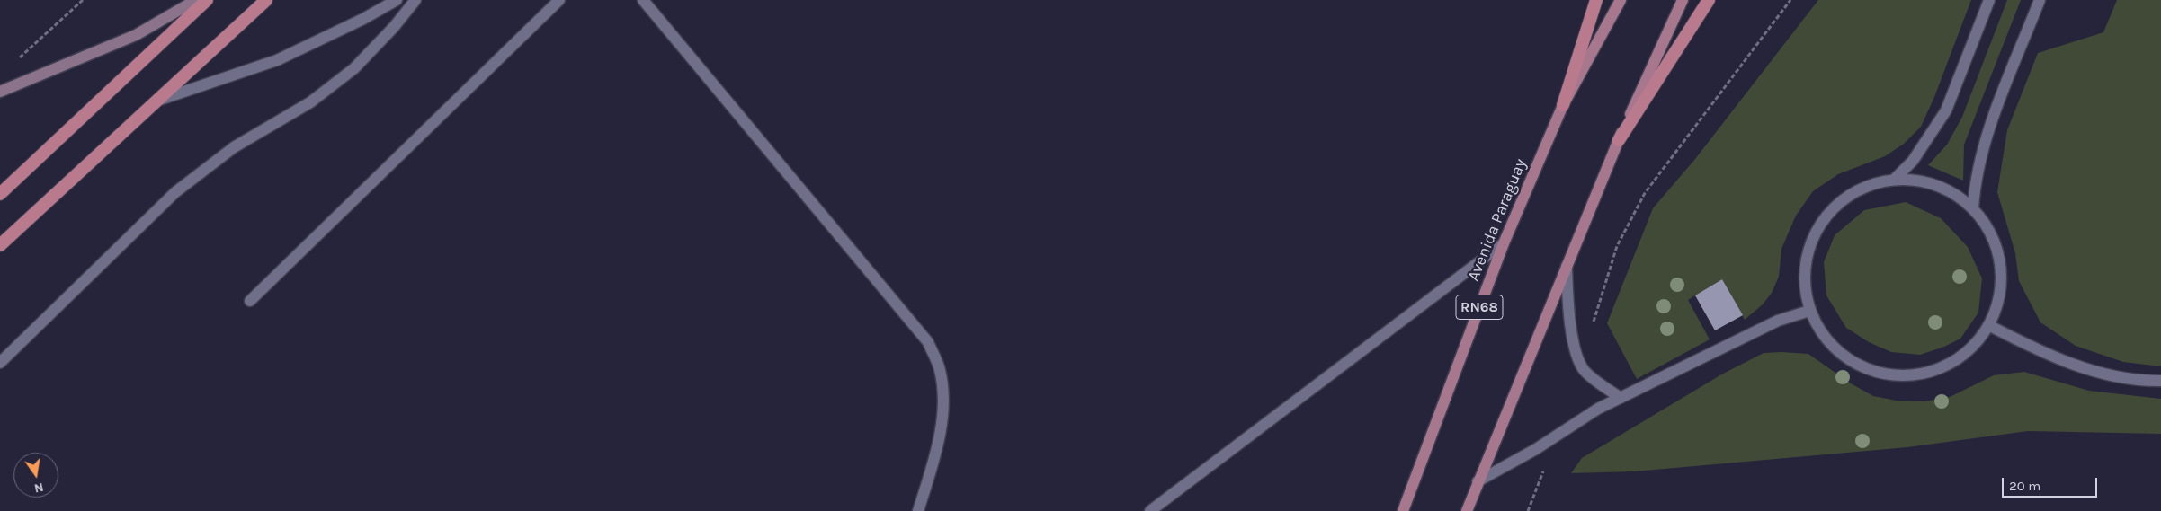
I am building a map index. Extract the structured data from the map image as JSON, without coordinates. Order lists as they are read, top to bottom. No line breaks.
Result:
{"streets":{"main road":["Avenida Paraguay","RN68"]},"scale_bar":"20 m","north":"bottom"}
